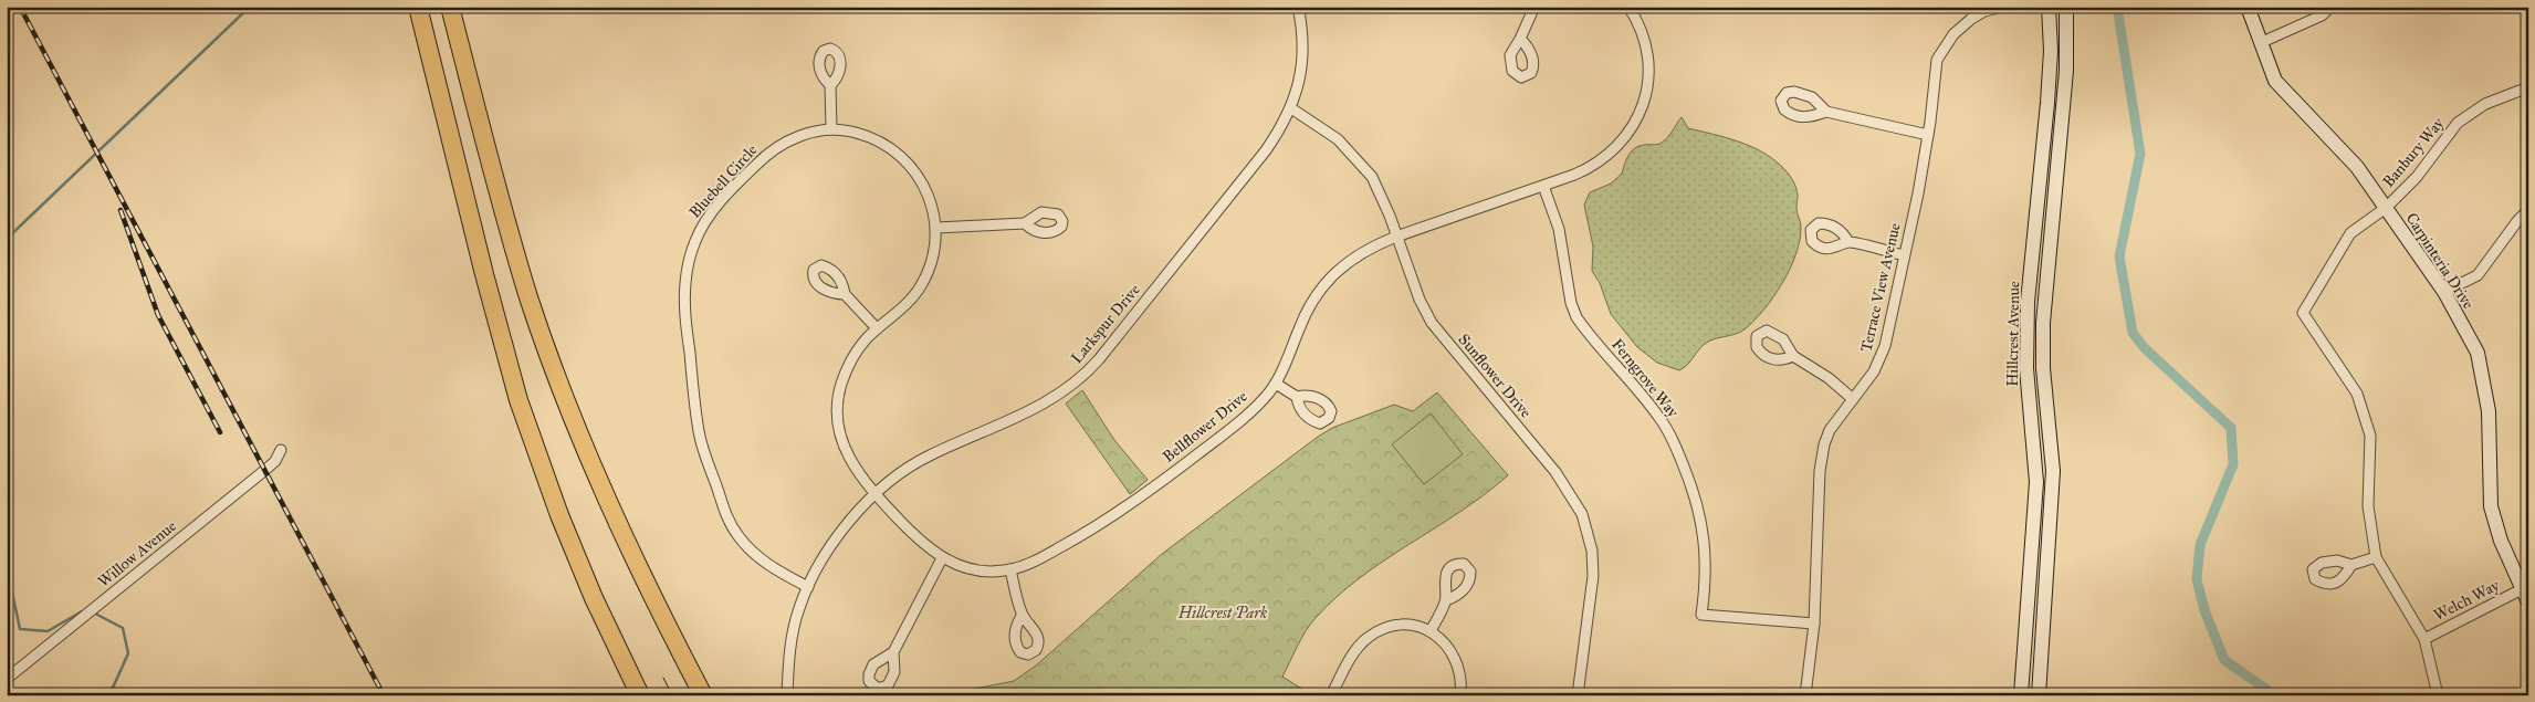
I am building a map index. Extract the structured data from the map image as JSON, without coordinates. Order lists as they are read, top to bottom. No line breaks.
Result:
{"streets":{"main road":["Carpinteria Drive","Hillcrest Avenue"],"street":["Banbury Way","Bluebell Circle","Terrace View Avenue","Larkspur Drive","Sunflower Drive","Ferngrove Way","Bellflower Drive","Willow Avenue","Welch Way"]},"crossings":[["Banbury Way","Carpinteria Drive"],["Bluebell Circle","Larkspur Drive"],["Bluebell Circle","Bellflower Drive"],["Carpinteria Drive","Welch Way"],["Terrace View Avenue","Ferngrove Way"],["Larkspur Drive","Sunflower Drive"],["Larkspur Drive","Bellflower Drive"],["Sunflower Drive","Bellflower Drive"],["Ferngrove Way","Bellflower Drive"]],"parks":["Hillcrest Park"]}
